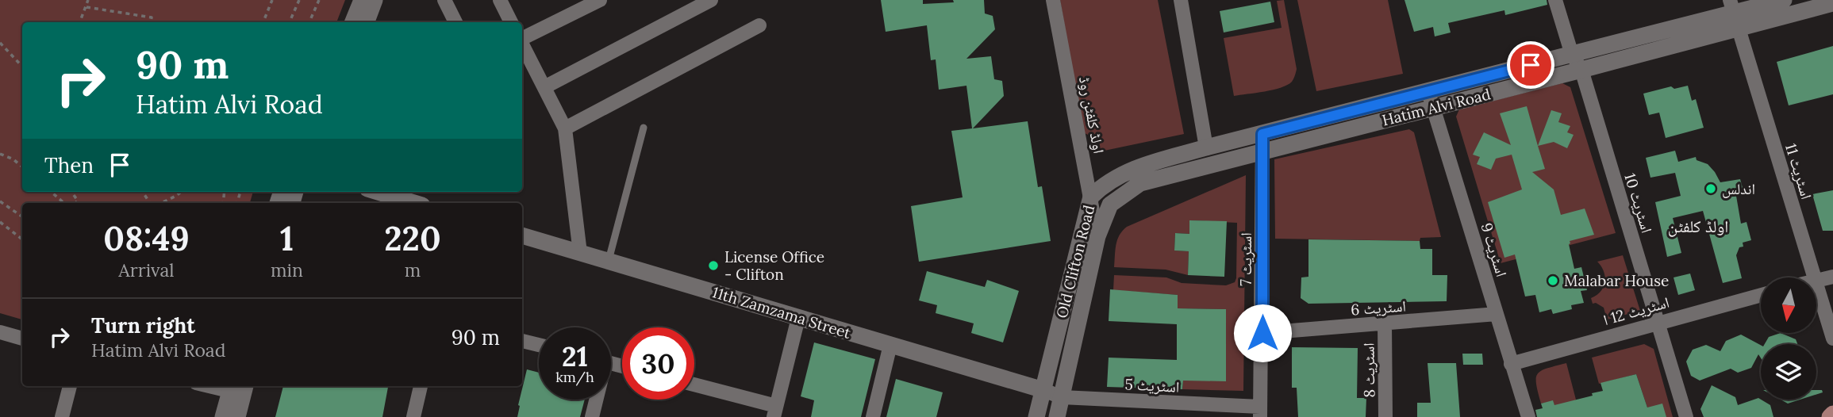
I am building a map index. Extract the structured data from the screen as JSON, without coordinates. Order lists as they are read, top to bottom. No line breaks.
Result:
{"streets":{"street":["Hatim Alvi Road","اولڈ کلفٹن روڈ","اسٹریٹ 11","اسٹریٹ 10","اسٹریٹ 9","اسٹریٹ 7","Old Clifton Road","اسٹریٹ 6","اسٹریٹ 12 ا","11th Zamzama Street","اسٹریٹ 8","اسٹریٹ 5"]},"crossings":[["Hatim Alvi Road","اولڈ کلفٹن روڈ"],["Hatim Alvi Road","اسٹریٹ 11"],["Hatim Alvi Road","اسٹریٹ 10"],["Hatim Alvi Road","اسٹریٹ 9"],["Hatim Alvi Road","اسٹریٹ 7"],["Hatim Alvi Road","Old Clifton Road"],["اولڈ کلفٹن روڈ","Old Clifton Road"],["اسٹریٹ 10","اسٹریٹ 12 ا"],["اسٹریٹ 9","اسٹریٹ 6"],["اسٹریٹ 9","اسٹریٹ 12 ا"],["اسٹریٹ 7","اسٹریٹ 6"],["اسٹریٹ 7","اسٹریٹ 5"],["Old Clifton Road","11th Zamzama Street"],["Old Clifton Road","اسٹریٹ 5"],["اسٹریٹ 6","اسٹریٹ 8"],["11th Zamzama Street","اسٹریٹ 5"]],"districts":["اولڈ کلفٹن"],"places":["اندلس","License Office - Clifton","Malabar House"],"north":"bottom","page":{"turn":["90 m","Hatim Alvi Road"],"then":"Then","eta":["08:49","Arrival","1","min","220","m"],"list":[{"name":"Turn right","note":"Hatim Alvi Road","value":"90 m"}],"speed":"21 km/h","limit":"30"}}
